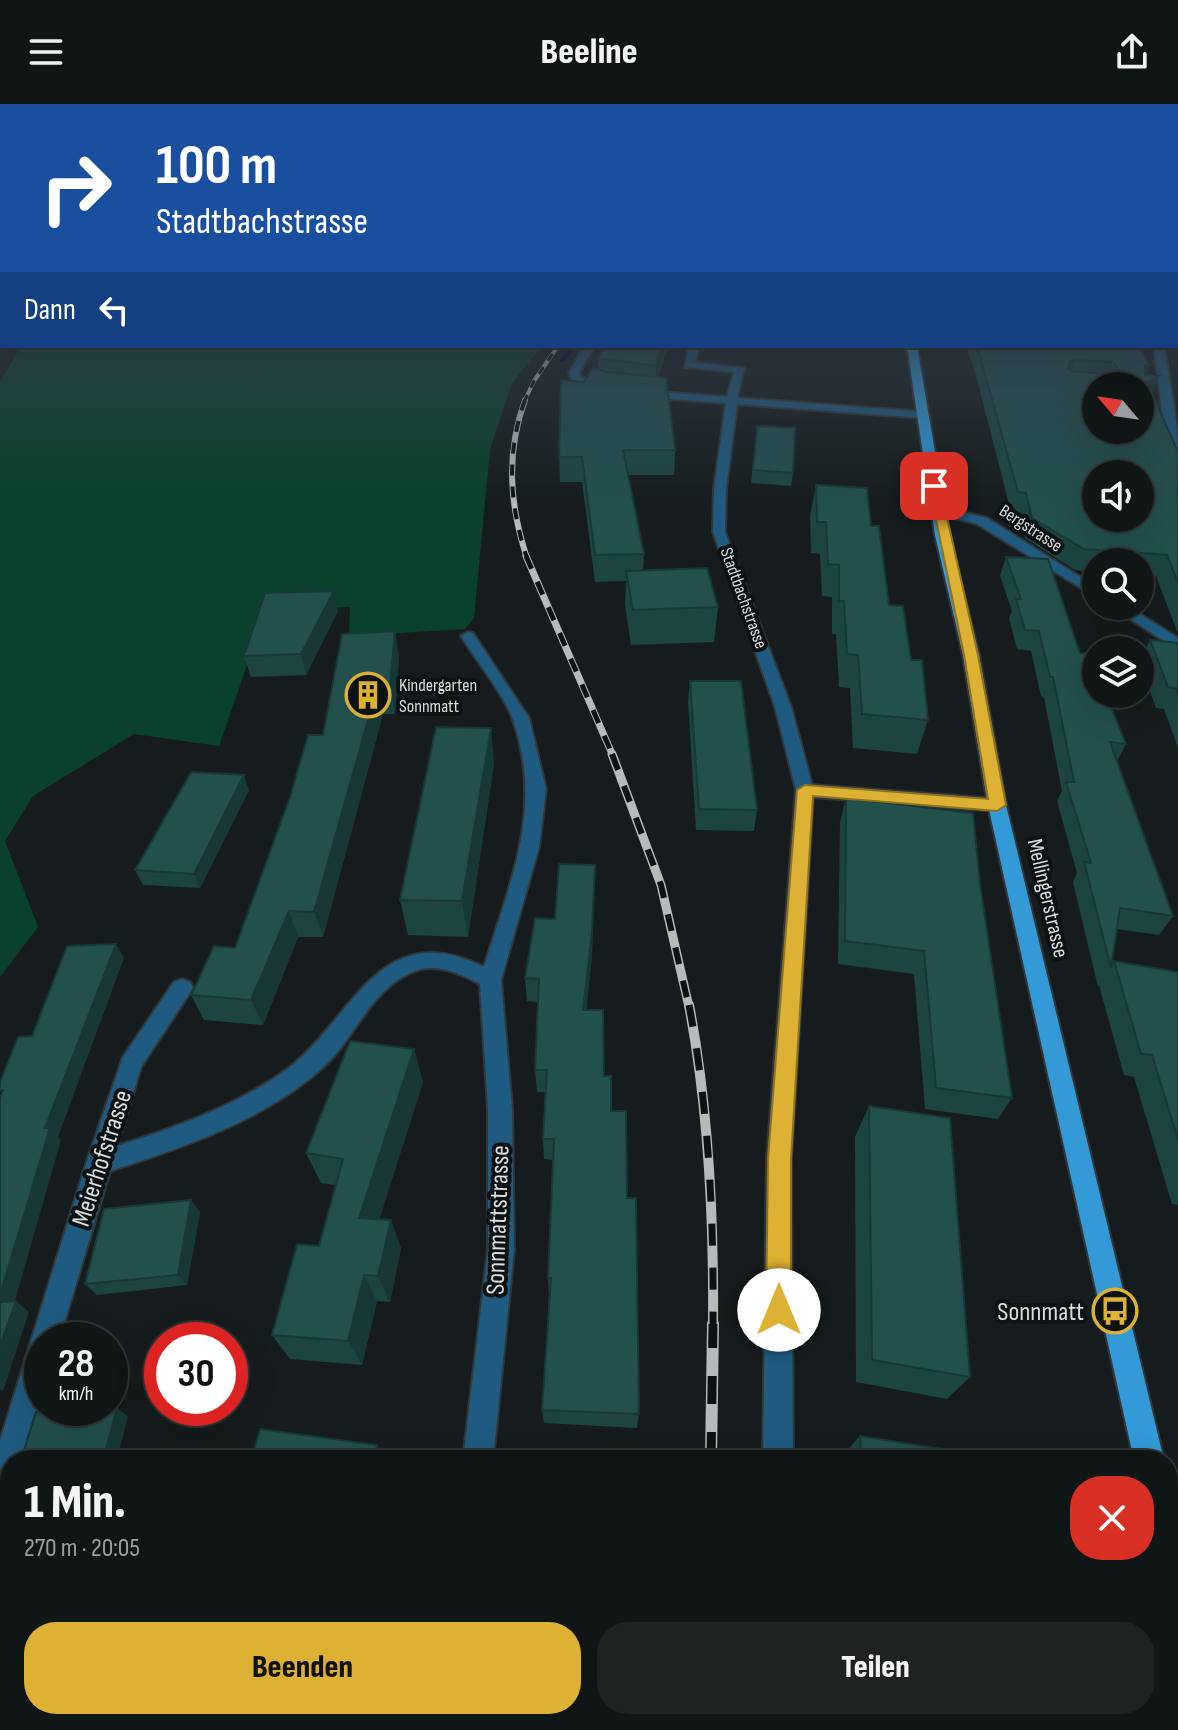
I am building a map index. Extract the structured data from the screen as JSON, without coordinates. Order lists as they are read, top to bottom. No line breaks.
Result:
{"streets":{"main road":["Mellingerstrasse"],"street":["Bergstrasse","Stadtbachstrasse","Meierhofstrasse","Sonnmattstrasse"]},"crossings":[["Bergstrasse","Mellingerstrasse"]],"places":{"building":["Kindergarten Sonnmatt"],"bus stop":["Sonnmatt"]},"north":"top left","page":{"header":"Beeline","turn":["100 m","Stadtbachstrasse"],"then":"Dann","speed":"28 km/h","limit":"30","heading":["1 Min.","270 m · 20:05"],"buttons":["Beenden","Teilen"]}}
